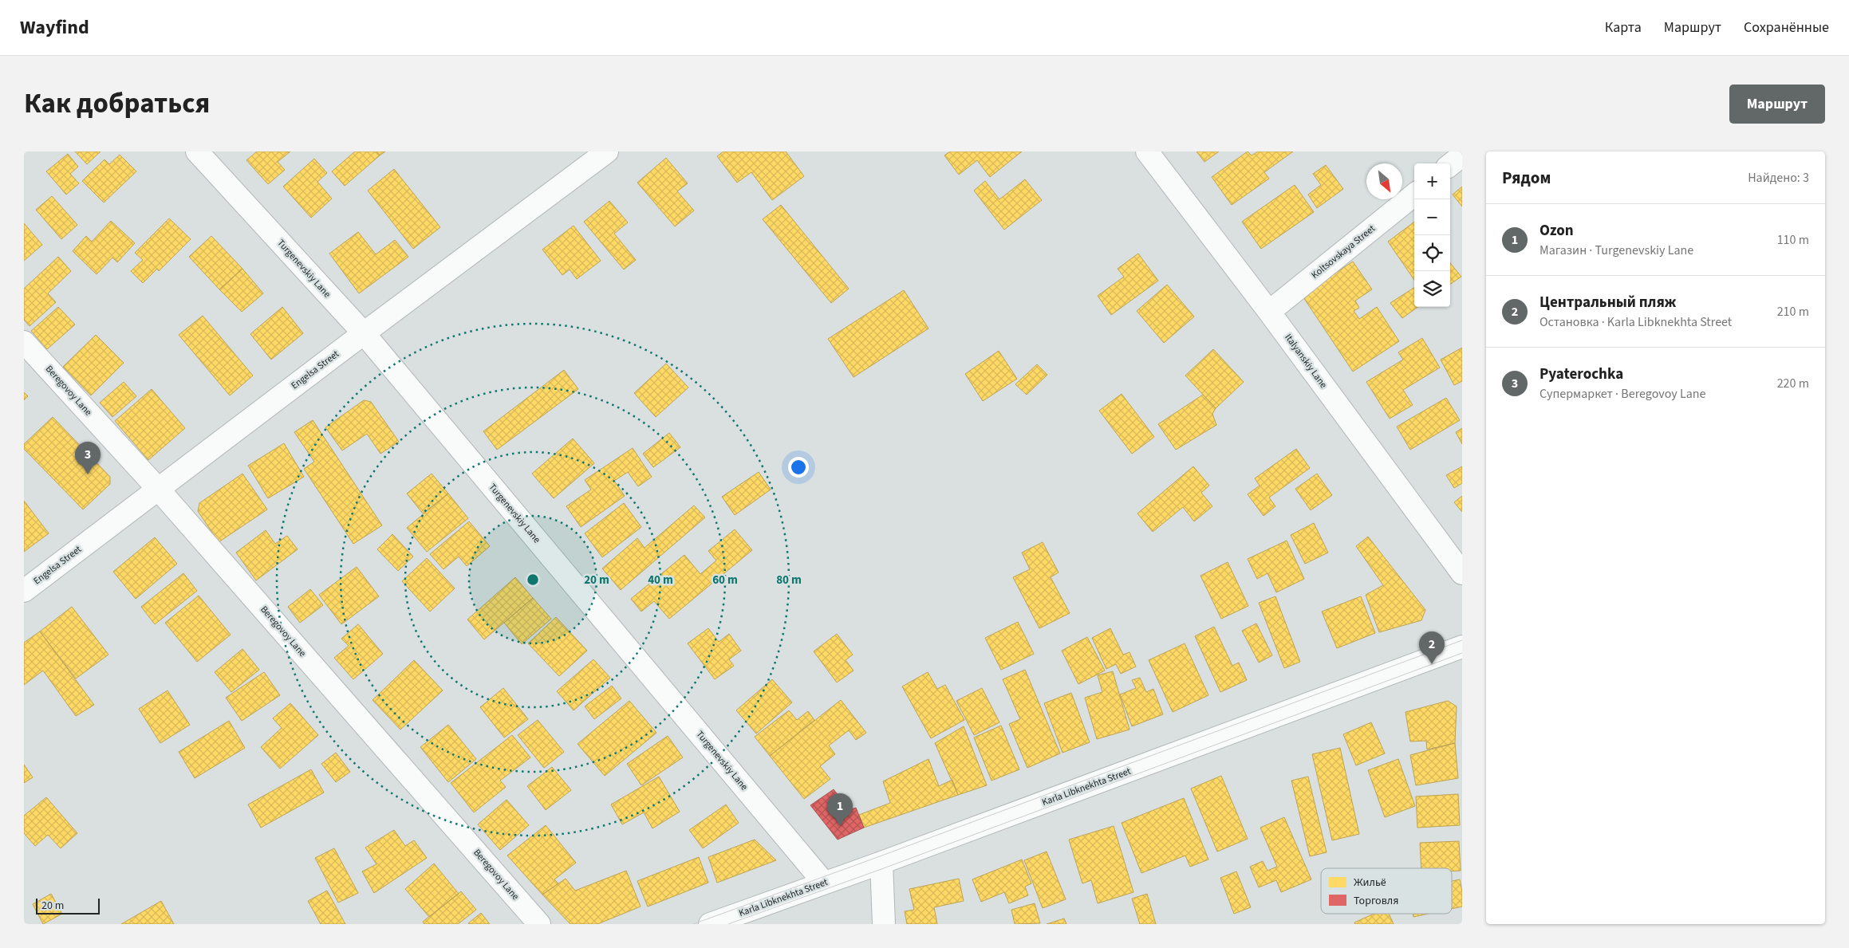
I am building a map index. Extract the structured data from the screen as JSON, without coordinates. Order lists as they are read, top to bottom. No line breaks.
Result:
{"streets":{"street":["Koltsovskaya Street","Turgenevskiy Lane","Italyanskiy Lane","Engelsa Street","Beregovoy Lane","Karla Libknekhta Street"]},"crossings":[["Koltsovskaya Street","Italyanskiy Lane"],["Turgenevskiy Lane","Engelsa Street"],["Turgenevskiy Lane","Karla Libknekhta Street"],["Engelsa Street","Beregovoy Lane"]],"legend":["Жильё","Торговля"],"scale_bar":"20 m","north":"bottom right","page":{"header":"Wayfind","nav":["Карта","Маршрут","Сохранённые"],"title":"Как добраться","buttons":"Маршрут","heading":["Рядом","Найдено: 3"],"map_buttons":["+","−"],"list":[{"mark":"1","name":"Ozon","note":"Магазин · Turgenevskiy Lane","value":"110 m"},{"mark":"2","name":"Центральный пляж","note":"Остановка · Karla Libknekhta Street","value":"210 m"},{"mark":"3","name":"Pyaterochka","note":"Супермаркет · Beregovoy Lane","value":"220 m"}],"pins":["3","2","1"],"scale":"20 m"},"rings":["20 m","40 m","60 m","80 m"]}
